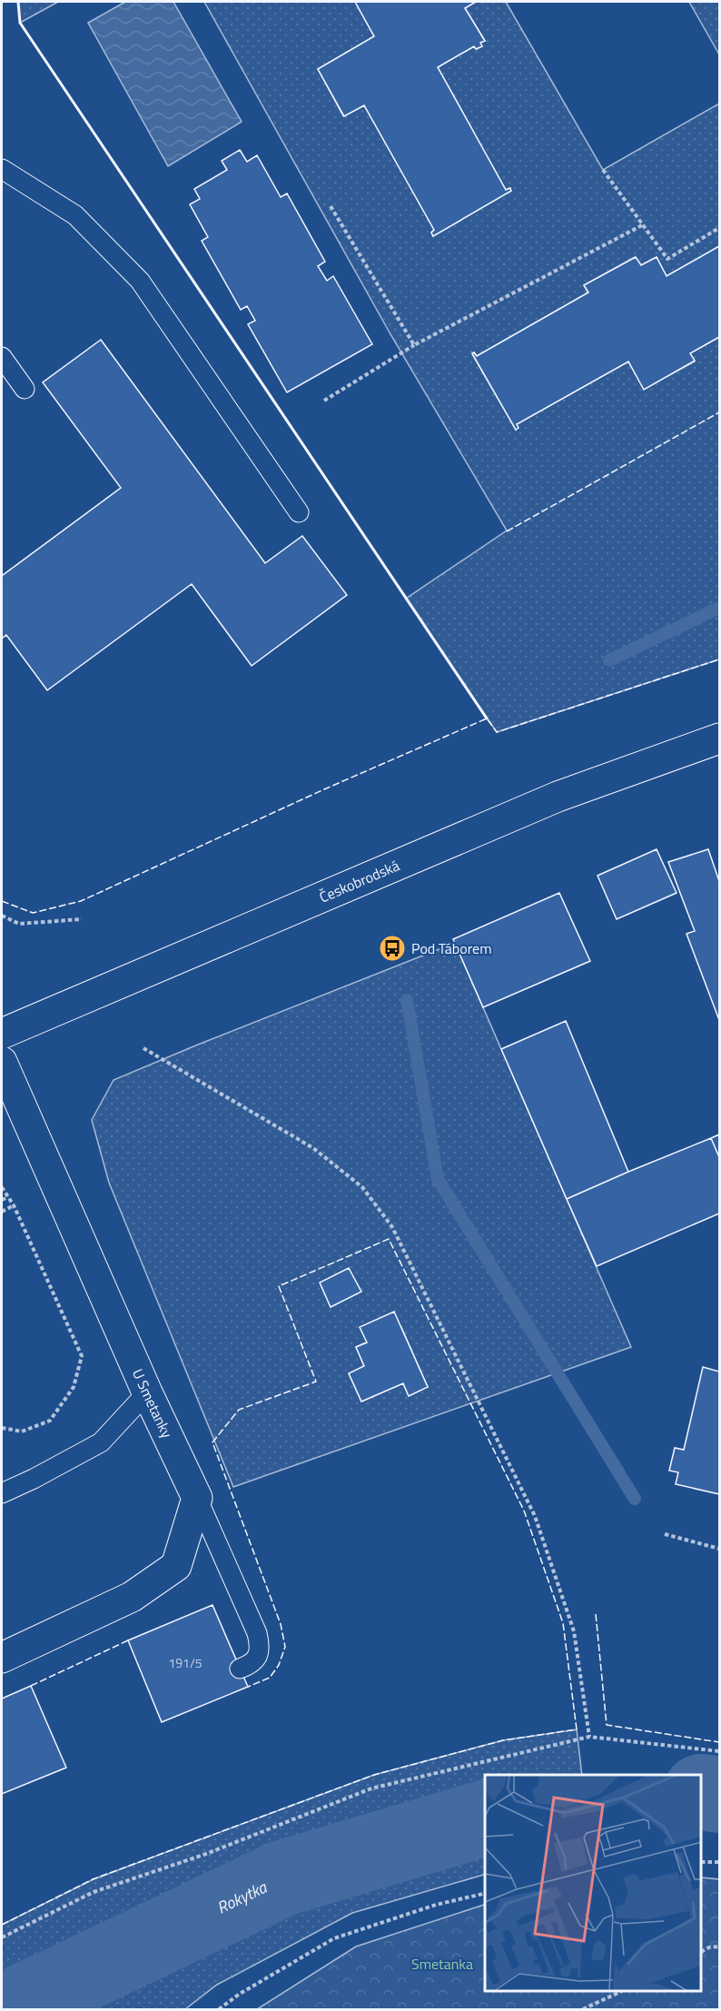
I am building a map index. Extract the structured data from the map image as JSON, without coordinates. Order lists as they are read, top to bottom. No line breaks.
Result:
{"streets":{"main road":["Českobrodská","U Smetanky"]},"water":["Rokytka"],"parks":["Smetanka"],"places":{"bus stop":["Pod Táborem"]},"house_numbers":["191/5"]}
